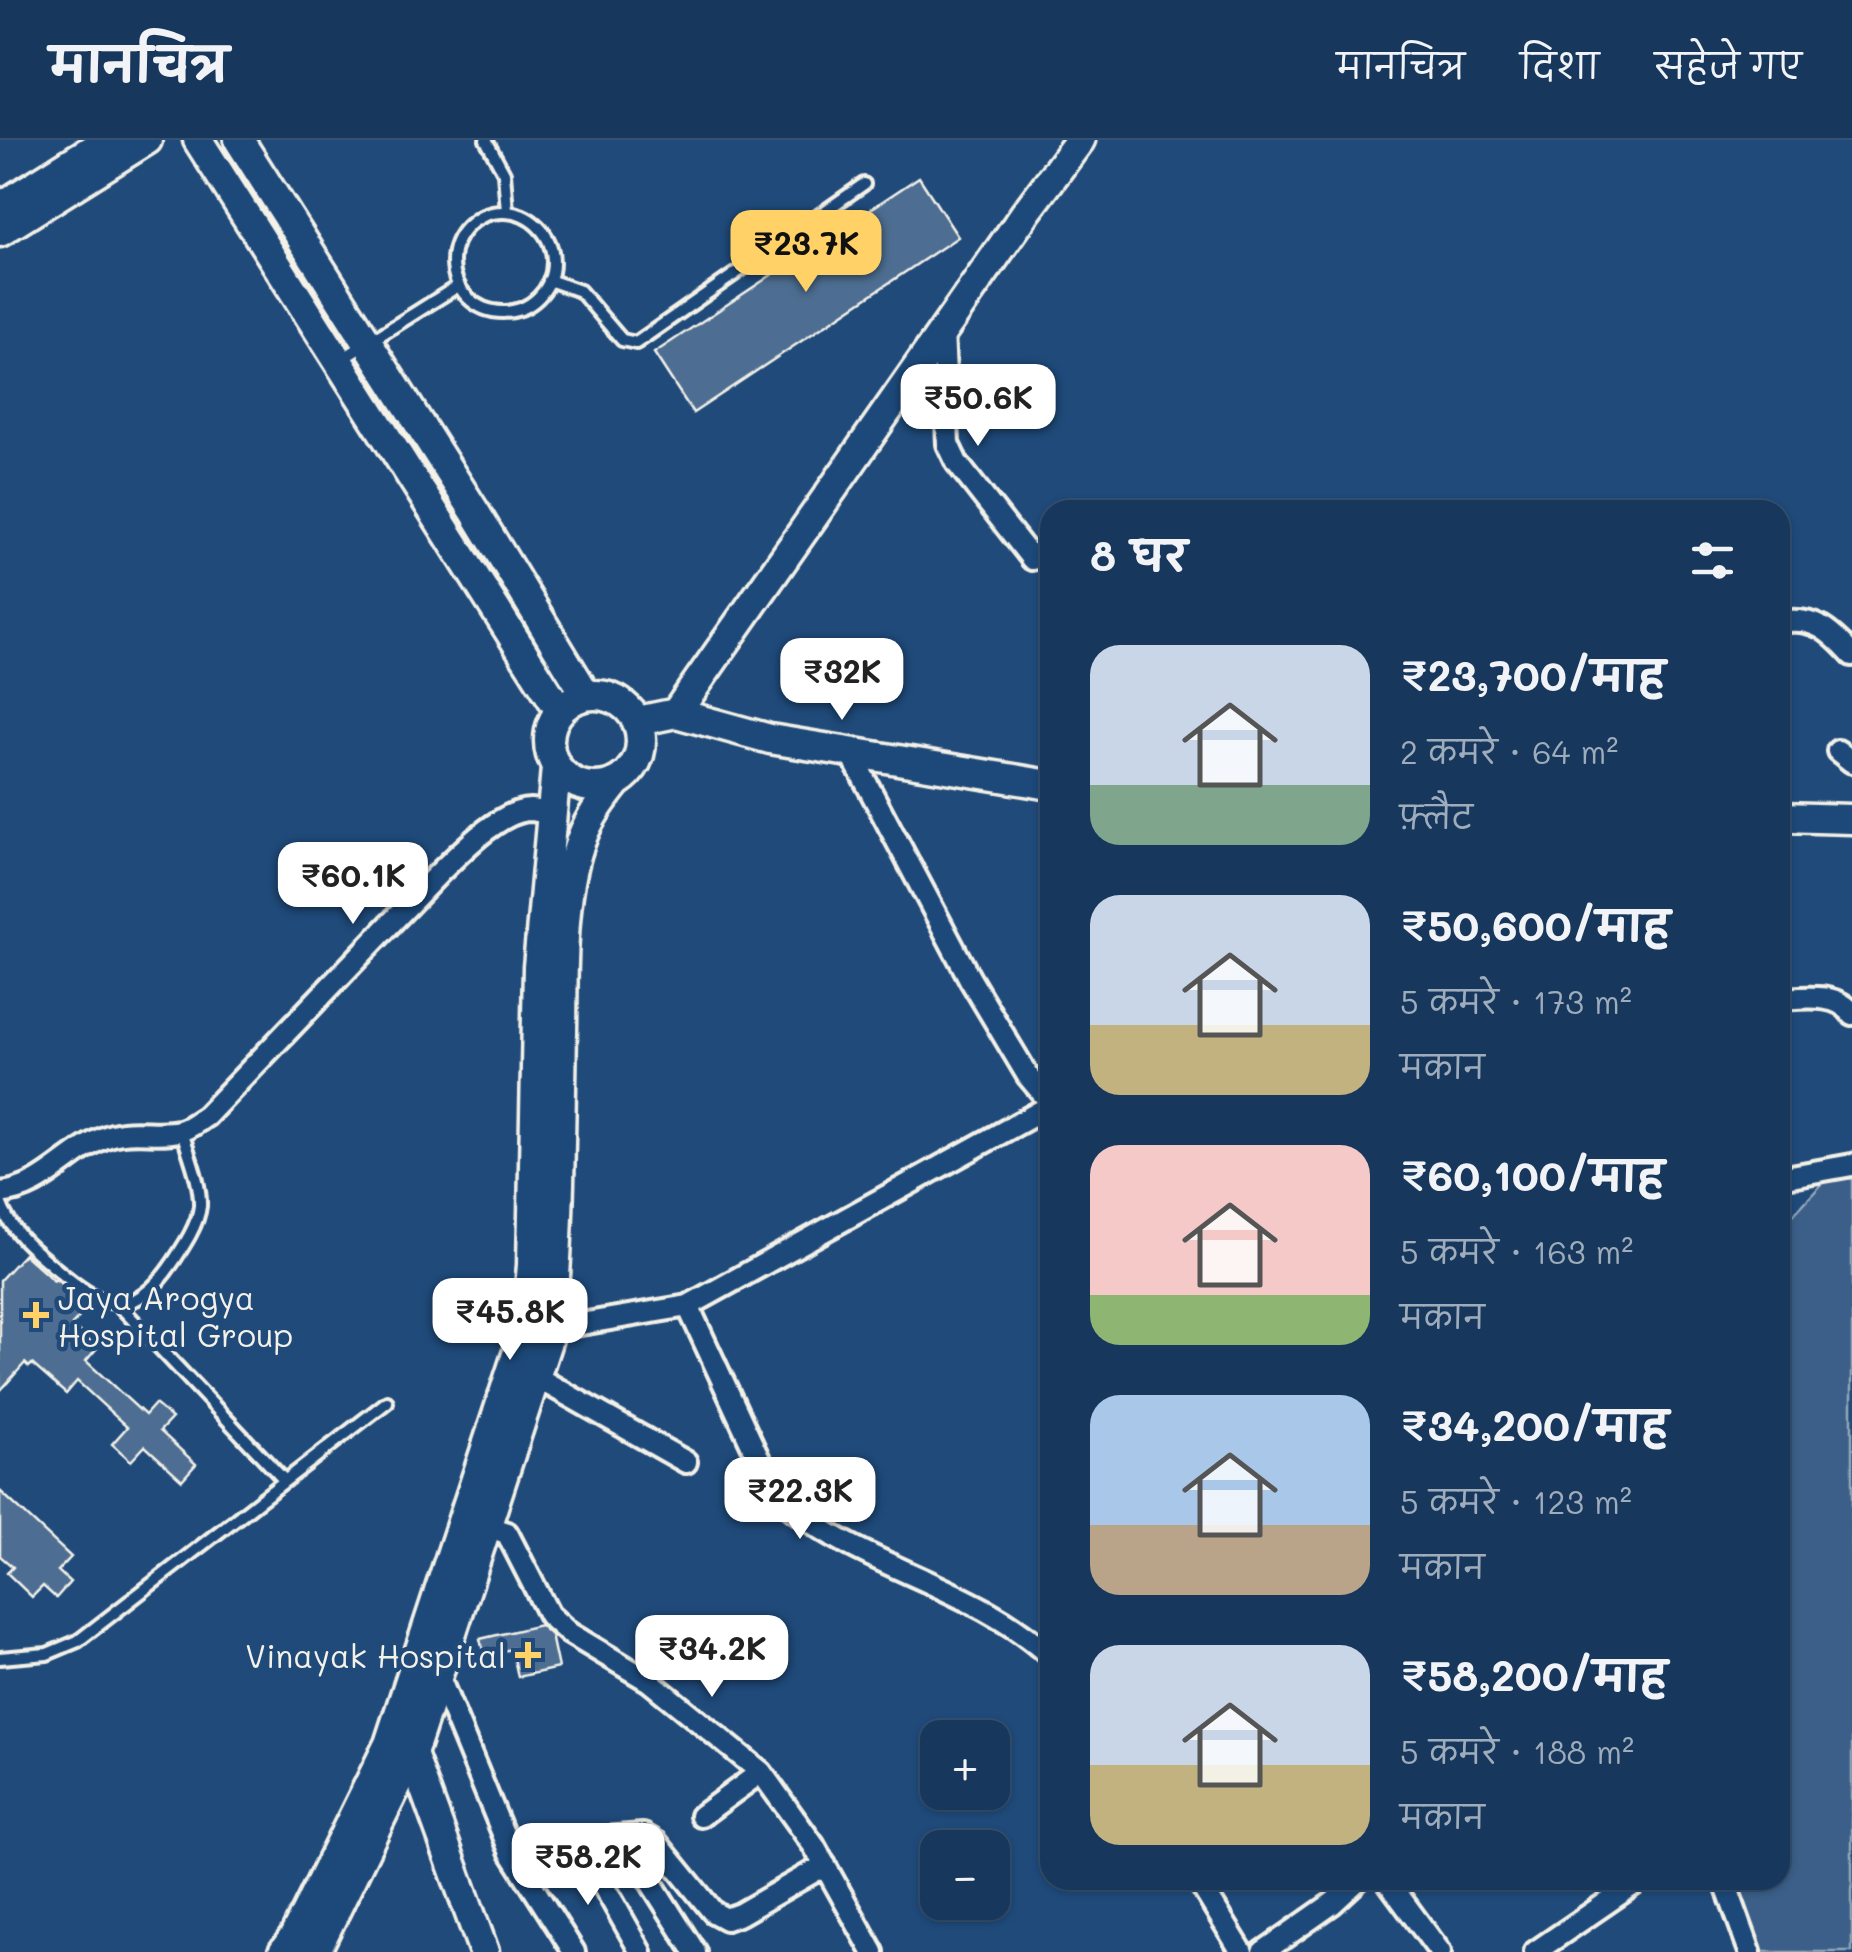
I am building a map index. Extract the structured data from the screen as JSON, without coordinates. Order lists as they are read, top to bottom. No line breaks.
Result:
{"places":{"health":["Jaya Arogya Hospital Group","Vinayak Hospital"]},"page":{"header":"मानचित्र","nav":["मानचित्र","दिशा","सहेजे गए"],"price":["₹23.7K","₹50.6K","₹32K","₹60.1K","₹45.8K","₹22.3K","₹34.2K","₹58.2K"],"heading":"8 घर","list":[{"name":"₹23,700/माह","note":"2 कमरे · 64 m² · फ़्लैट"},{"name":"₹50,600/माह","note":"5 कमरे · 173 m² · मकान"},{"name":"₹60,100/माह","note":"5 कमरे · 163 m² · मकान"},{"name":"₹34,200/माह","note":"5 कमरे · 123 m² · मकान"},{"name":"₹58,200/माह","note":"5 कमरे · 188 m² · मकान"}],"map_buttons":["+","−"]}}
